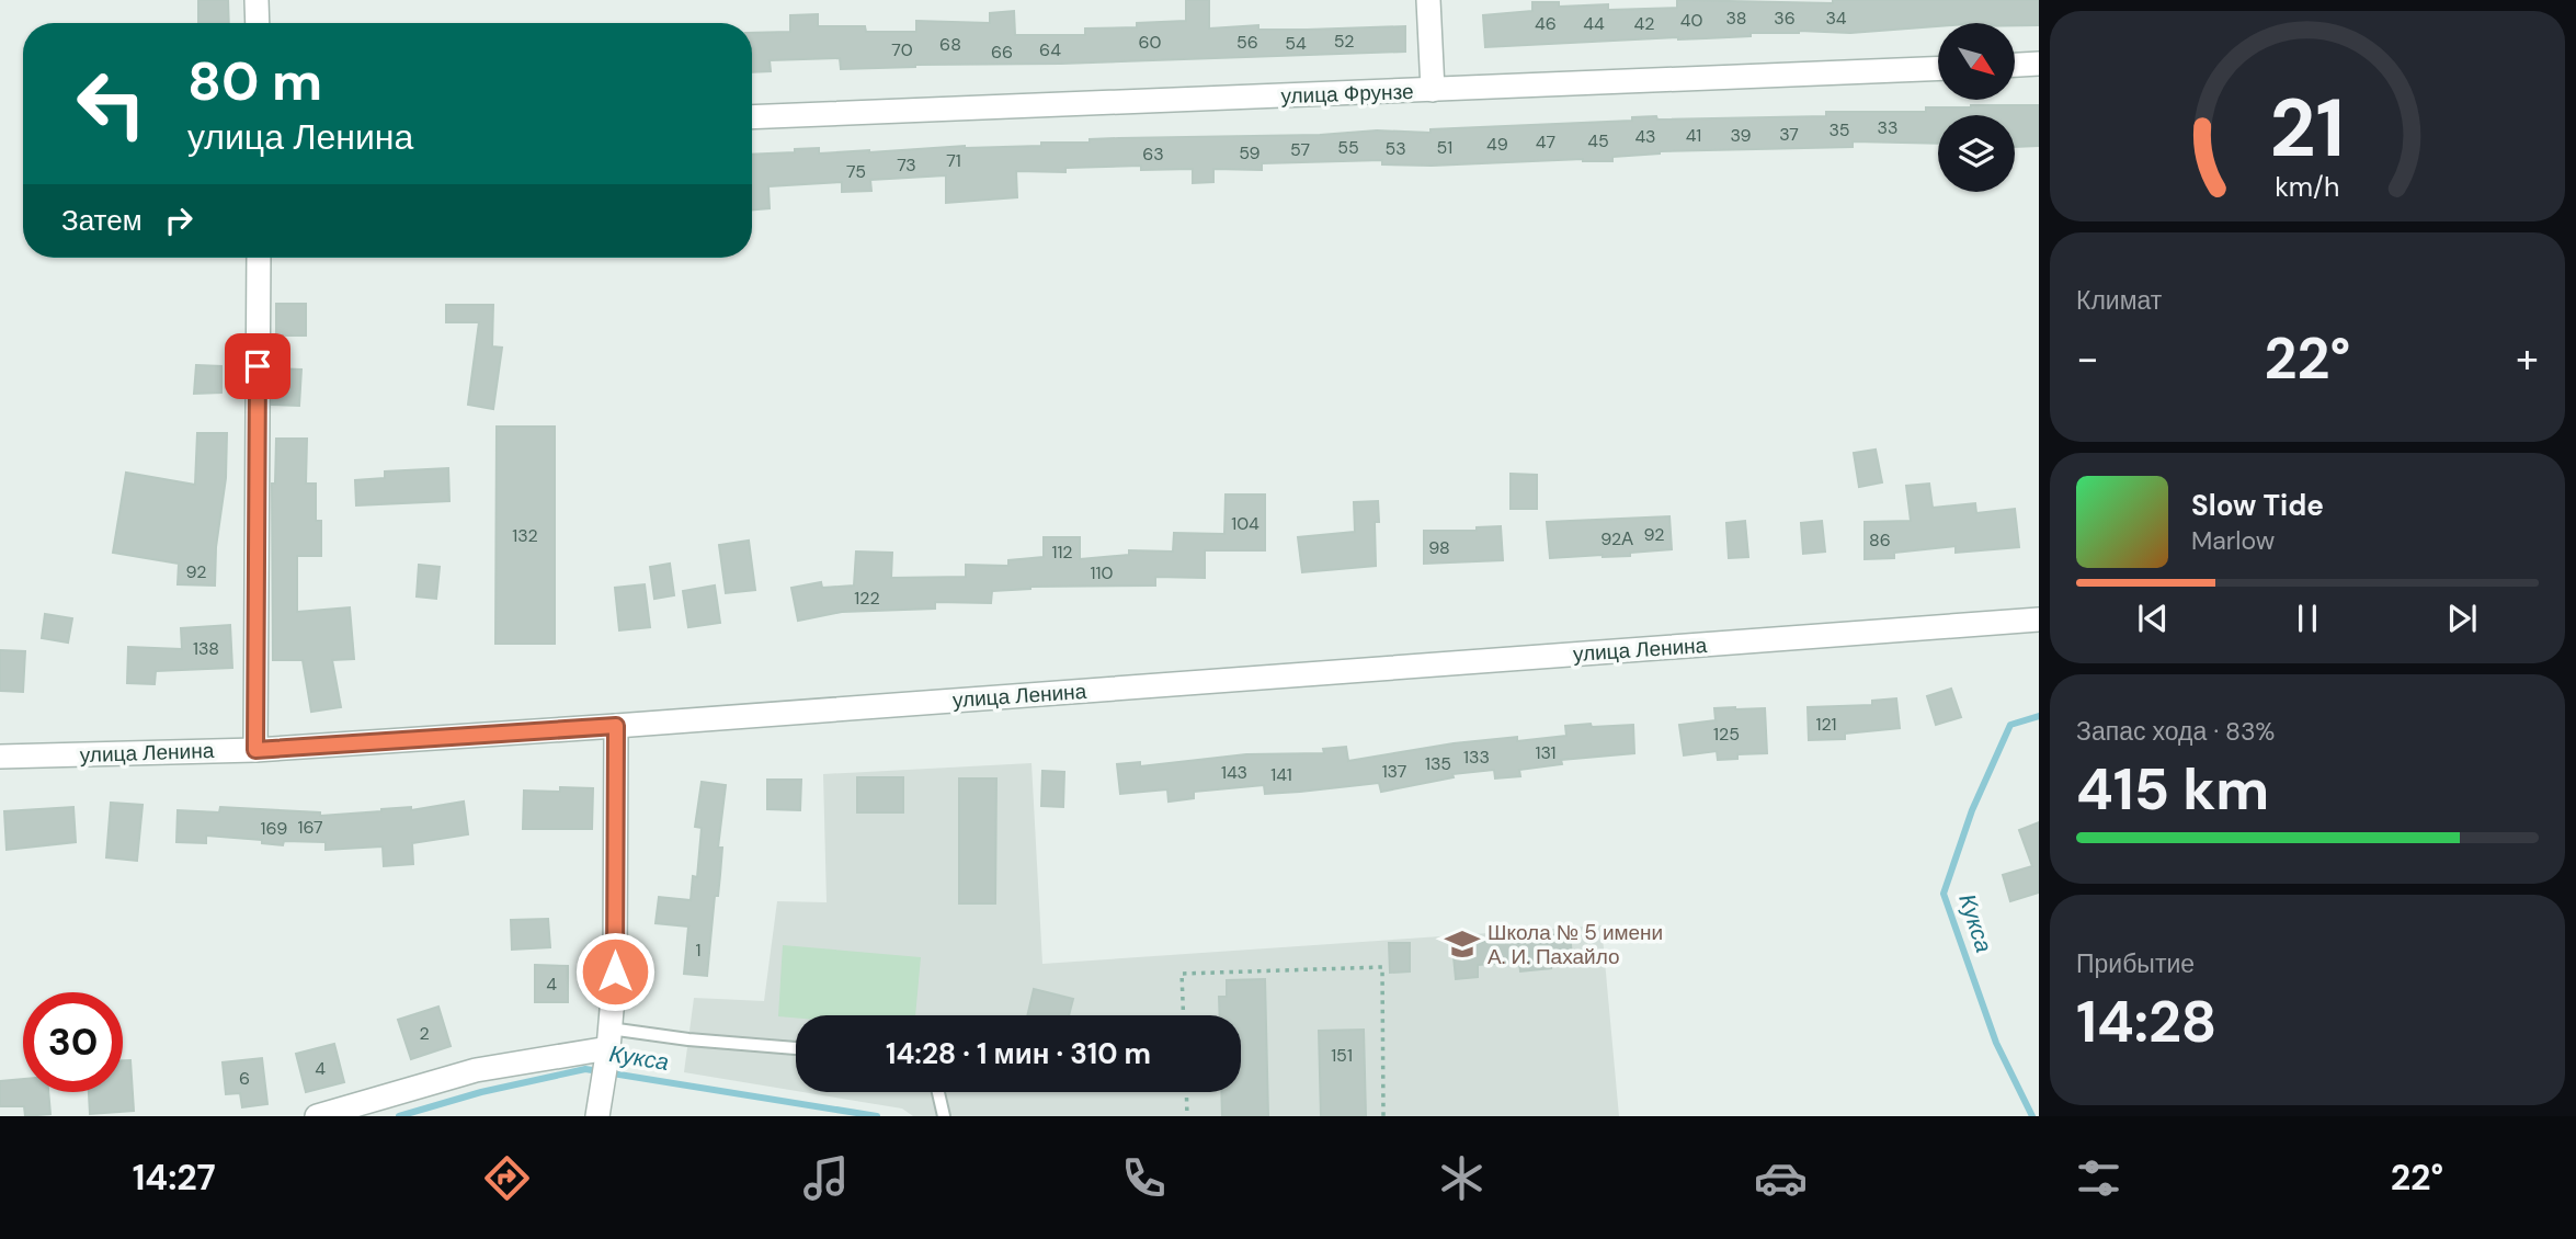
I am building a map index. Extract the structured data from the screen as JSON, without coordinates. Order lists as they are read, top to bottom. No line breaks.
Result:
{"streets":{"street":["улица Фрунзе","улица Ленина"]},"water":["Кукса"],"places":{"school or university":["Школа № 5 имени А. И. Пахайло"]},"house_numbers":["38","36","34","40","46","44","42","52","60","56","54","68","70","64","66","33","35","37","41","39","43","45","47","49","55","51","53","57","59","63","71","73","75","104","92","132","92А","86","98","112","92","110","122","138","121","125","131","133","135","137","143","141","167","169","1","4","2","151","4","6"],"north":"bottom right","page":{"turn":["80 m","улица Ленина"],"then":"Затем","tile":["Климат",["Запас хода · 83%","415 km"],["Прибытие","14:28"]],"heat":["−","22°","+"],"song":["Slow Tide","Marlow"],"limit":"30","trip":"14:28 · 1 мин · 310 m","tabs":["14:27","22°"],"gauge":["21","km/h"]}}
